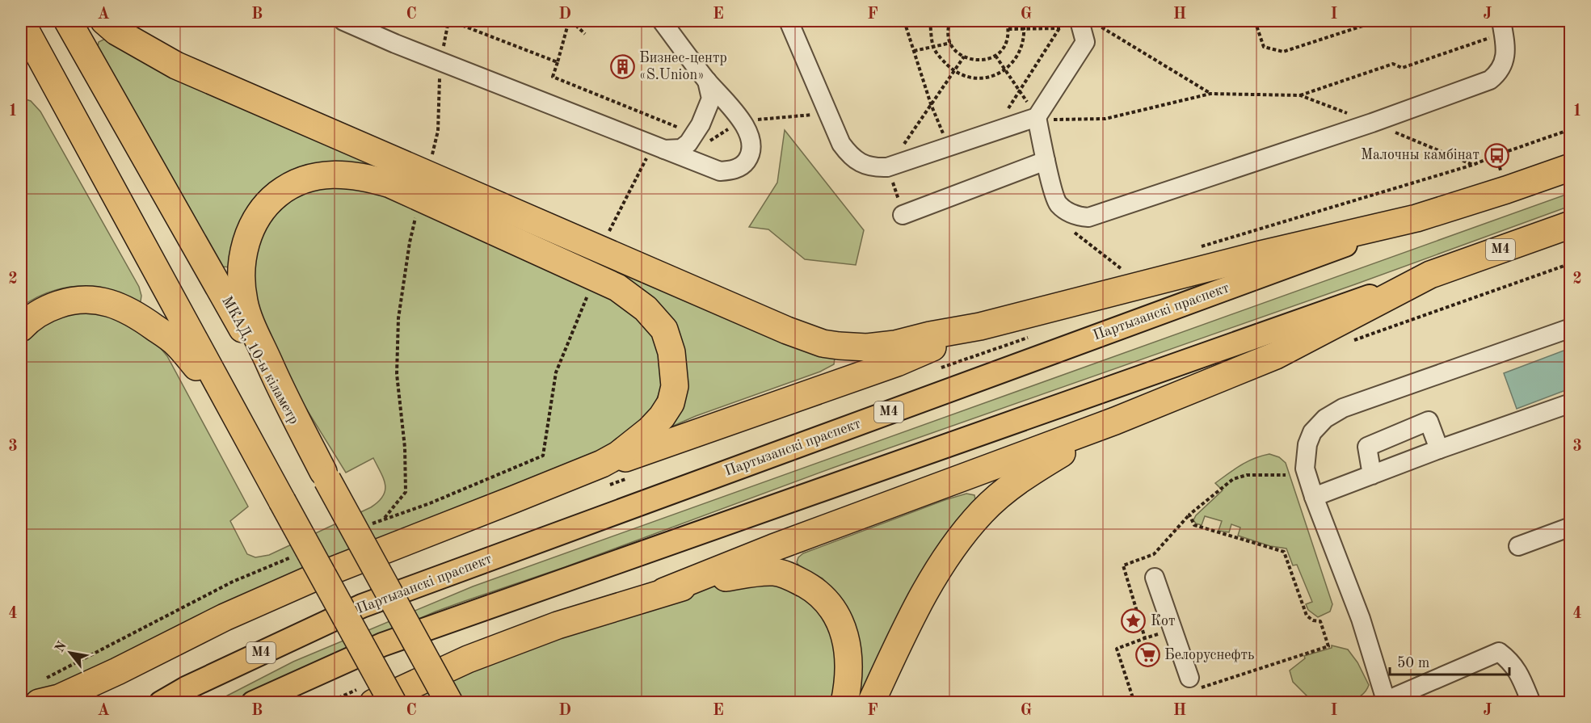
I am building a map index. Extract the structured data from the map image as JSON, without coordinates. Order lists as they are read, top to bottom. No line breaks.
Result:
{"streets":{"highway":["М4","Партызанскі праспект","МКАД, 10-ы кіламетр"]},"places":{"building":["Бизнес-центр «S.Union»"],"bus stop":["Малочны камбінат"],"place":["Кот"],"supermarket":["Белоруснефть"]},"scale_bar":"50 m","north":"top left","grid":{"columns":["A","B","C","D","E","F","G","H","I","J"],"rows":["1","2","3","4"]}}
